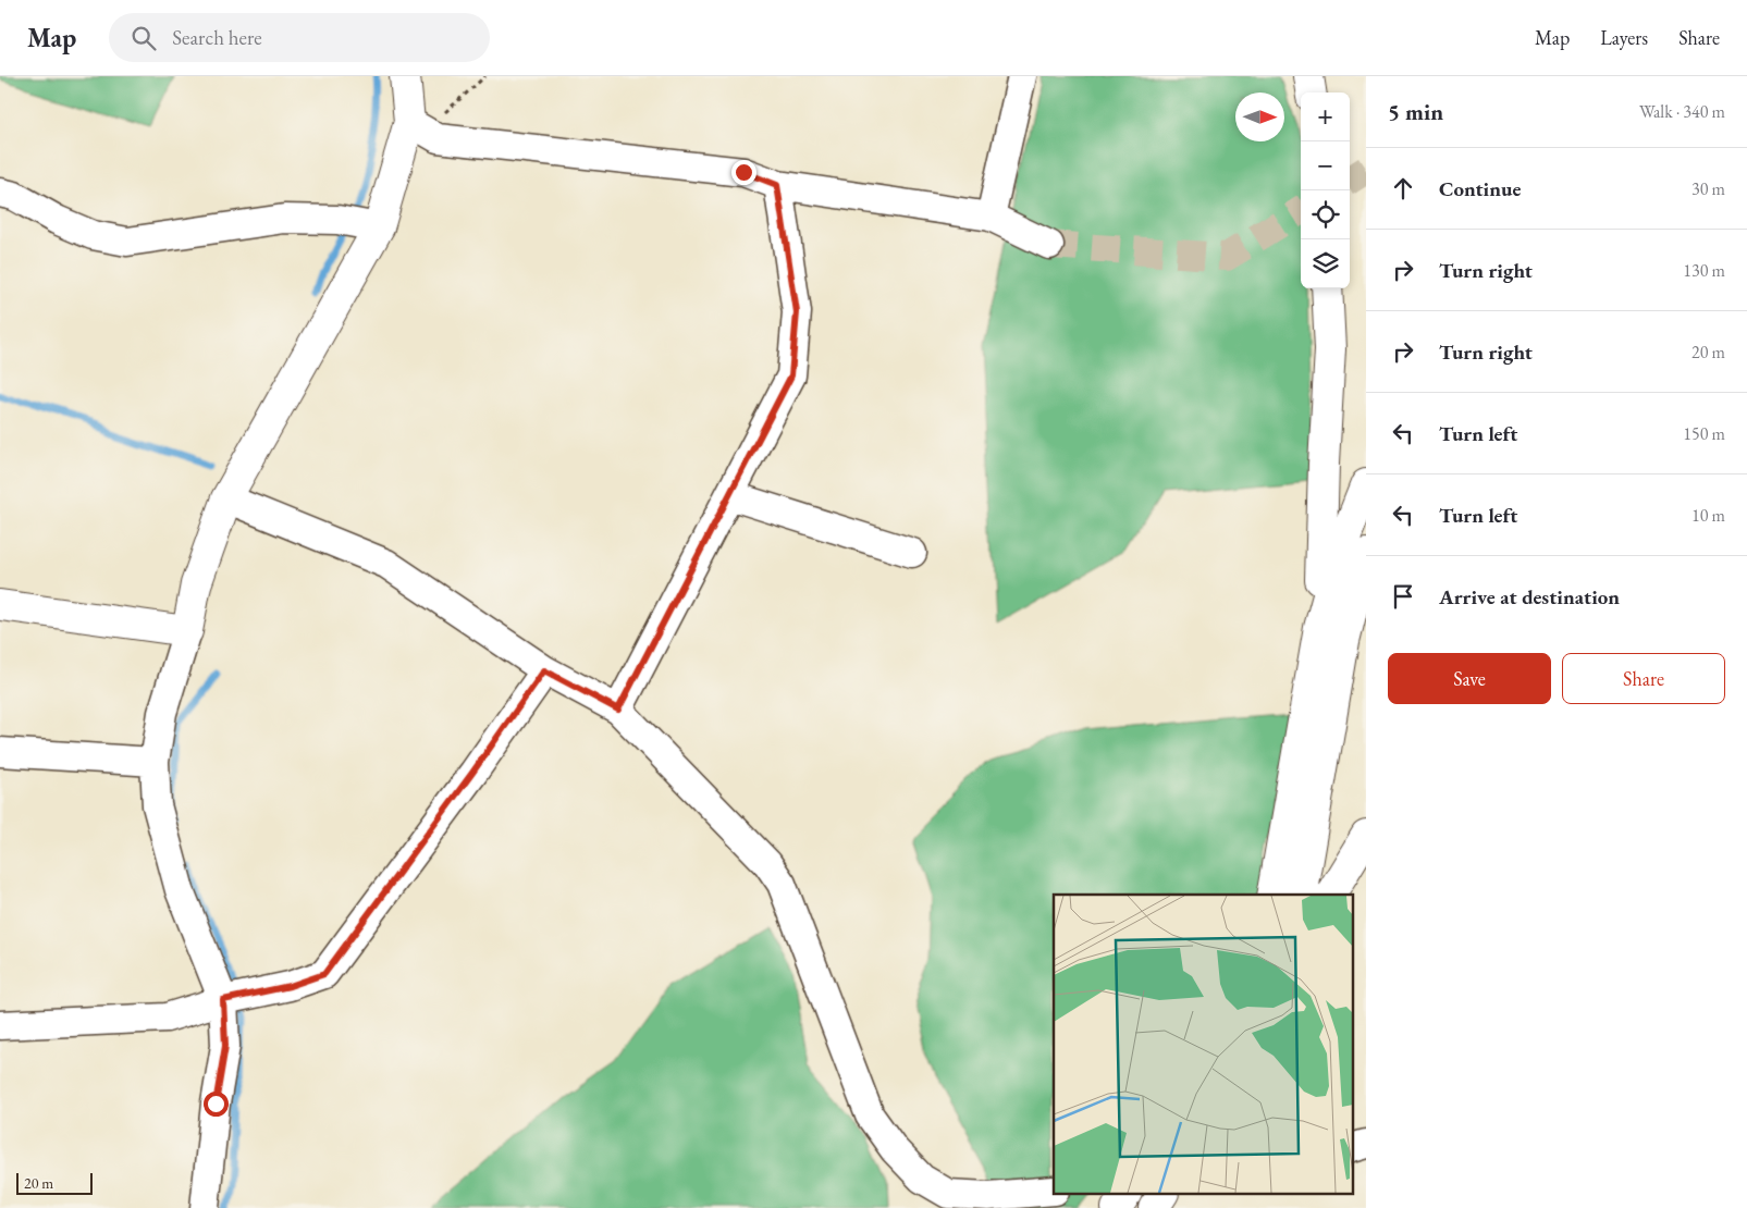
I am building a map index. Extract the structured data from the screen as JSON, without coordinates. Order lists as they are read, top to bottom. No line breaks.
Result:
{"scale_bar":"20 m","north":"right","page":{"header":"Map","search":"Search here","nav":["Map","Layers","Share"],"heading":["5 min","Walk · 340 m"],"map_buttons":["+","−"],"list":[["Continue","30 m"],["Turn right","130 m"],["Turn right","20 m"],["Turn left","150 m"],["Turn left","10 m"],"Arrive at destination"],"buttons":["Save","Share"],"scale":"20 m"}}
